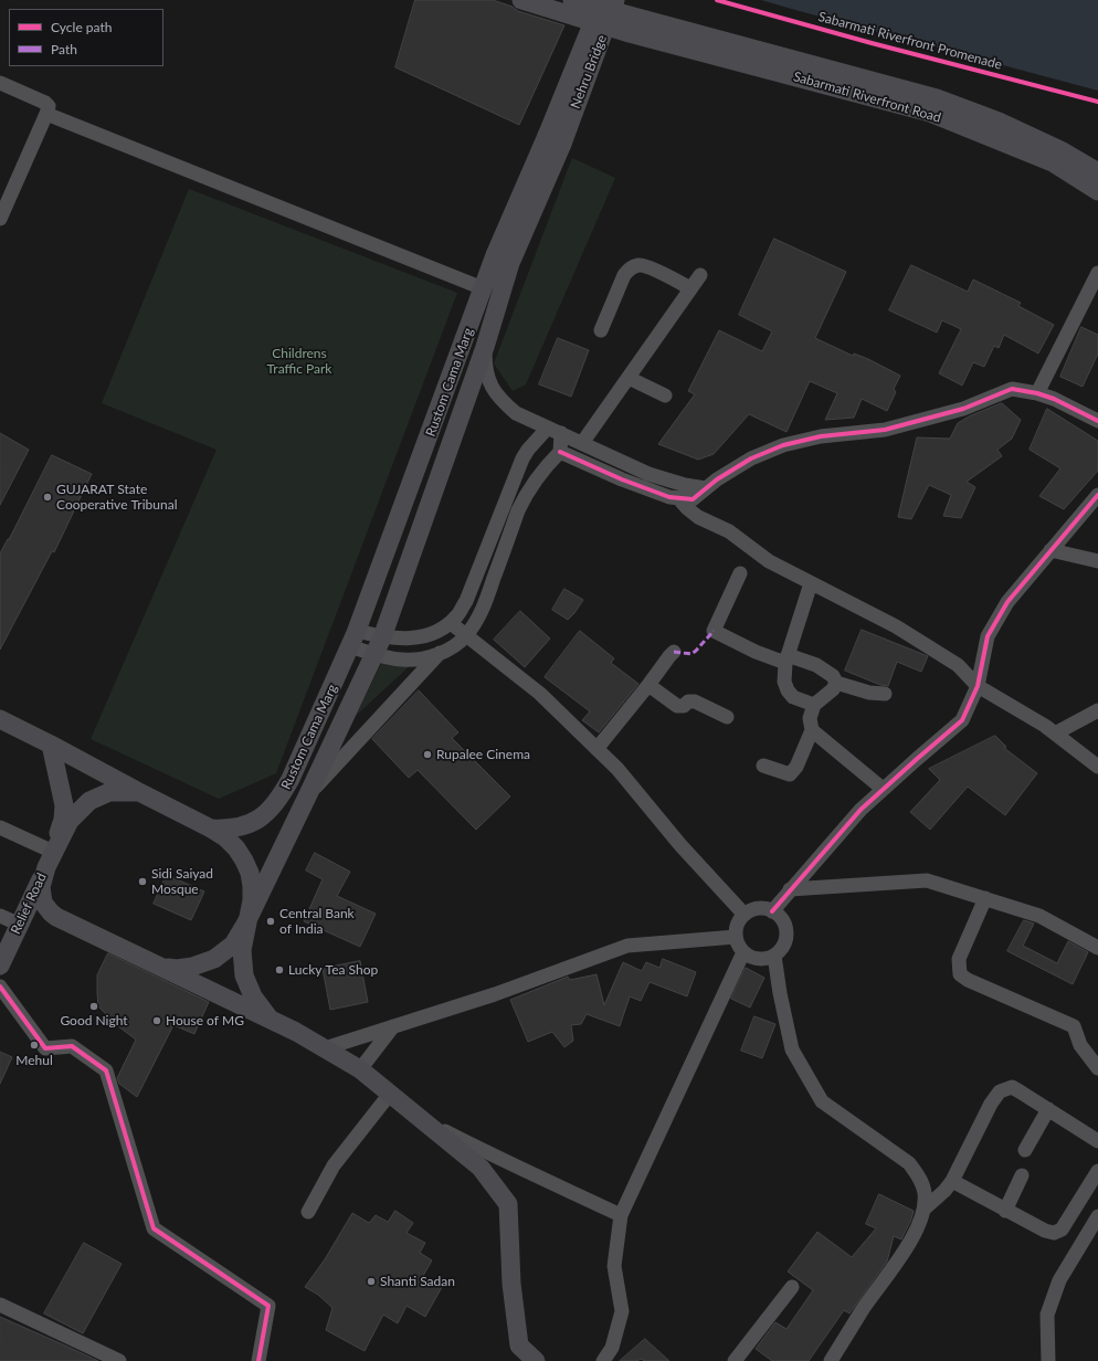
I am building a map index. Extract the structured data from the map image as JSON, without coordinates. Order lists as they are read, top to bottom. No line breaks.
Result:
{"streets":{"main road":["Nehru Bridge","Sabarmati Riverfront Road","Rustom Cama Marg","Relief Road"],"cycle path":["Sabarmati Riverfront Promenade"]},"crossings":[["Nehru Bridge","Rustom Cama Marg"]],"parks":["Childrens Traffic Park"],"places":["GUJARAT State Cooperative Tribunal","Rupalee Cinema","Sidi Saiyad Mosque","Central Bank of India","Lucky Tea Shop","Good Night","House of MG","Mehul","Shanti Sadan"],"legend":["Cycle path","Path"]}
